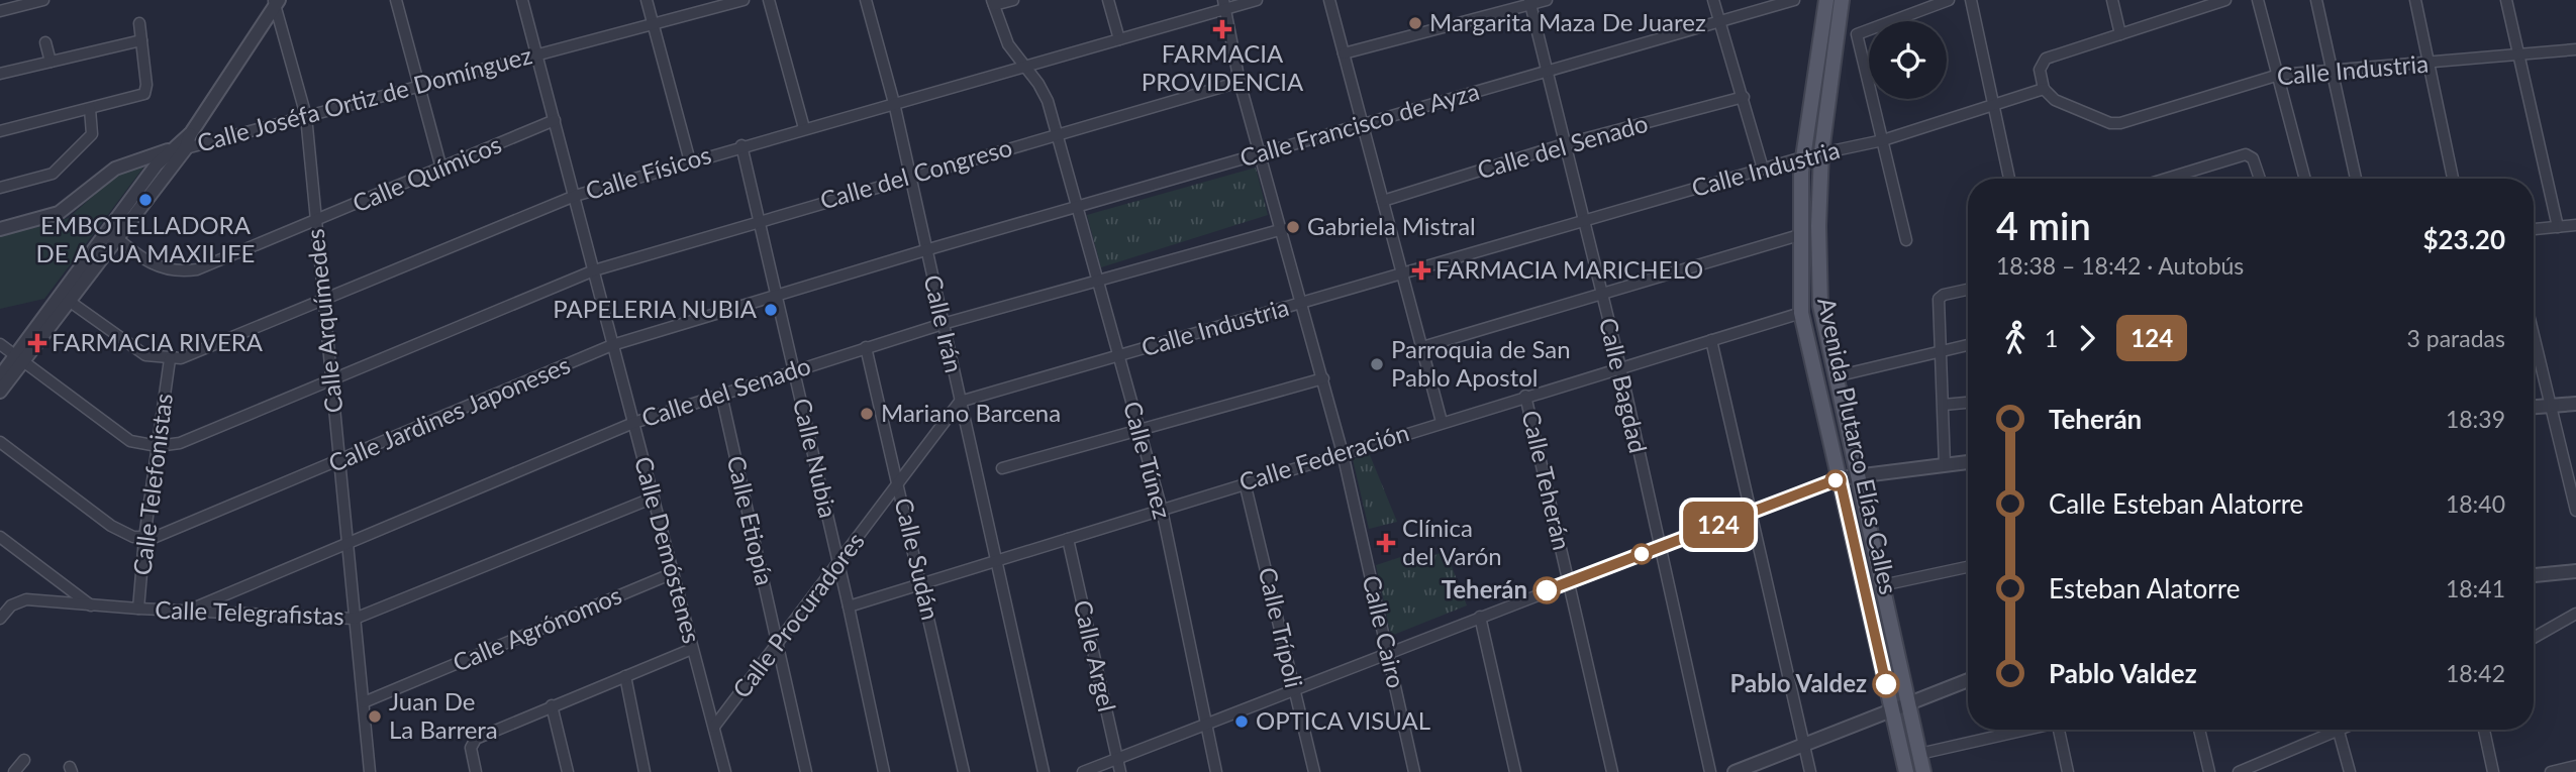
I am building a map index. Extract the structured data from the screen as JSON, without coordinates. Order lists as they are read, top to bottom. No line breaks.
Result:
{"streets":{"main road":["Avenida Plutarco Elías Calles"],"street":["Calle Industria","Calle Joséfa Ortiz de Domínguez","Calle Francisco de Ayza","Calle del Senado","Calle Físicos","Calle Químicos","Calle del Congreso","Calle Arquímedes","Calle Irán","Calle Bagdad","Calle Jardines Japoneses","Calle Nubia","Calle Federación","Calle Túnez","Calle Teherán","Calle Telefonistas","Calle Etiopía","Calle Demóstenes","Calle Sudán","Calle Telegrafistas","Calle Procuradores","Calle Trípoli","Calle Agrónomos","Calle Cairo","Calle Argel"]},"crossings":[["Calle Industria","Calle Irán"],["Calle Industria","Calle Bagdad"],["Calle Industria","Avenida Plutarco Elías Calles"],["Calle Industria","Calle Túnez"],["Calle Industria","Calle Procuradores"],["Calle Industria","Calle Cairo"],["Calle Joséfa Ortiz de Domínguez","Calle Arquímedes"],["Calle Joséfa Ortiz de Domínguez","Calle Demóstenes"],["Calle Francisco de Ayza","Calle Irán"],["Calle Francisco de Ayza","Calle Bagdad"],["Calle Francisco de Ayza","Calle Jardines Japoneses"],["Calle Francisco de Ayza","Calle Túnez"],["Calle Francisco de Ayza","Calle Cairo"],["Calle del Senado","Calle Arquímedes"],["Calle del Senado","Calle Irán"],["Calle del Senado","Calle Bagdad"],["Calle del Senado","Calle Nubia"],["Calle del Senado","Calle Túnez"],["Calle del Senado","Calle Etiopía"],["Calle del Senado","Calle Demóstenes"],["Calle del Senado","Calle Sudán"],["Calle del Senado","Calle Telegrafistas"],["Calle del Senado","Calle Cairo"],["Calle Físicos","Calle Arquímedes"],["Calle Físicos","Calle Irán"],["Calle Físicos","Calle Nubia"],["Calle Físicos","Calle Túnez"],["Calle Físicos","Calle Telefonistas"],["Calle Físicos","Calle Demóstenes"],["Calle Físicos","Calle Cairo"],["Calle Químicos","Calle Arquímedes"],["Calle Químicos","Calle Demóstenes"],["Calle del Congreso","Calle Arquímedes"],["Calle del Congreso","Calle Irán"],["Calle del Congreso","Calle Nubia"],["Calle del Congreso","Calle Túnez"],["Calle del Congreso","Calle Telefonistas"],["Calle del Congreso","Calle Demóstenes"],["Calle del Congreso","Calle Cairo"],["Calle Arquímedes","Calle Jardines Japoneses"],["Calle Arquímedes","Calle Telegrafistas"],["Calle Arquímedes","Calle Agrónomos"],["Calle Irán","Calle Jardines Japoneses"],["Calle Irán","Calle Federación"],["Calle Irán","Calle Procuradores"],["Calle Bagdad","Calle Federación"],["Calle Jardines Japoneses","Calle Nubia"],["Calle Jardines Japoneses","Calle Telefonistas"],["Calle Jardines Japoneses","Calle Demóstenes"],["Avenida Plutarco Elías Calles","Calle Federación"],["Calle Nubia","Calle Federación"],["Calle Nubia","Calle Procuradores"],["Calle Federación","Calle Túnez"],["Calle Federación","Calle Teherán"],["Calle Federación","Calle Sudán"],["Calle Federación","Calle Trípoli"],["Calle Federación","Calle Cairo"],["Calle Federación","Calle Argel"],["Calle Telefonistas","Calle Telegrafistas"],["Calle Etiopía","Calle Procuradores"],["Calle Demóstenes","Calle Telegrafistas"],["Calle Demóstenes","Calle Procuradores"],["Calle Demóstenes","Calle Agrónomos"],["Calle Sudán","Calle Procuradores"]],"places":{"other":["Margarita Maza De Juarez","EMBOTELLADORA DE AGUA MAXILIFE","Gabriela Mistral","PAPELERIA NUBIA","Parroquia de San Pablo Apostol","Mariano Barcena","Teherán","Pablo Valdez","Juan De La Barrera","OPTICA VISUAL"],"health":["FARMACIA PROVIDENCIA","FARMACIA MARICHELO","FARMACIA RIVERA","Clínica del Varón"]},"lines":["bus line 124"],"page":{"on_map":"124","heading":["4 min","18:38 – 18:42 · Autobús","$23.20"],"legs":["1","124","3 paradas"],"list":[{"name":"Teherán","value":"18:39"},{"name":"Calle Esteban Alatorre","value":"18:40"},{"name":"Esteban Alatorre","value":"18:41"},{"name":"Pablo Valdez","value":"18:42"}]}}
